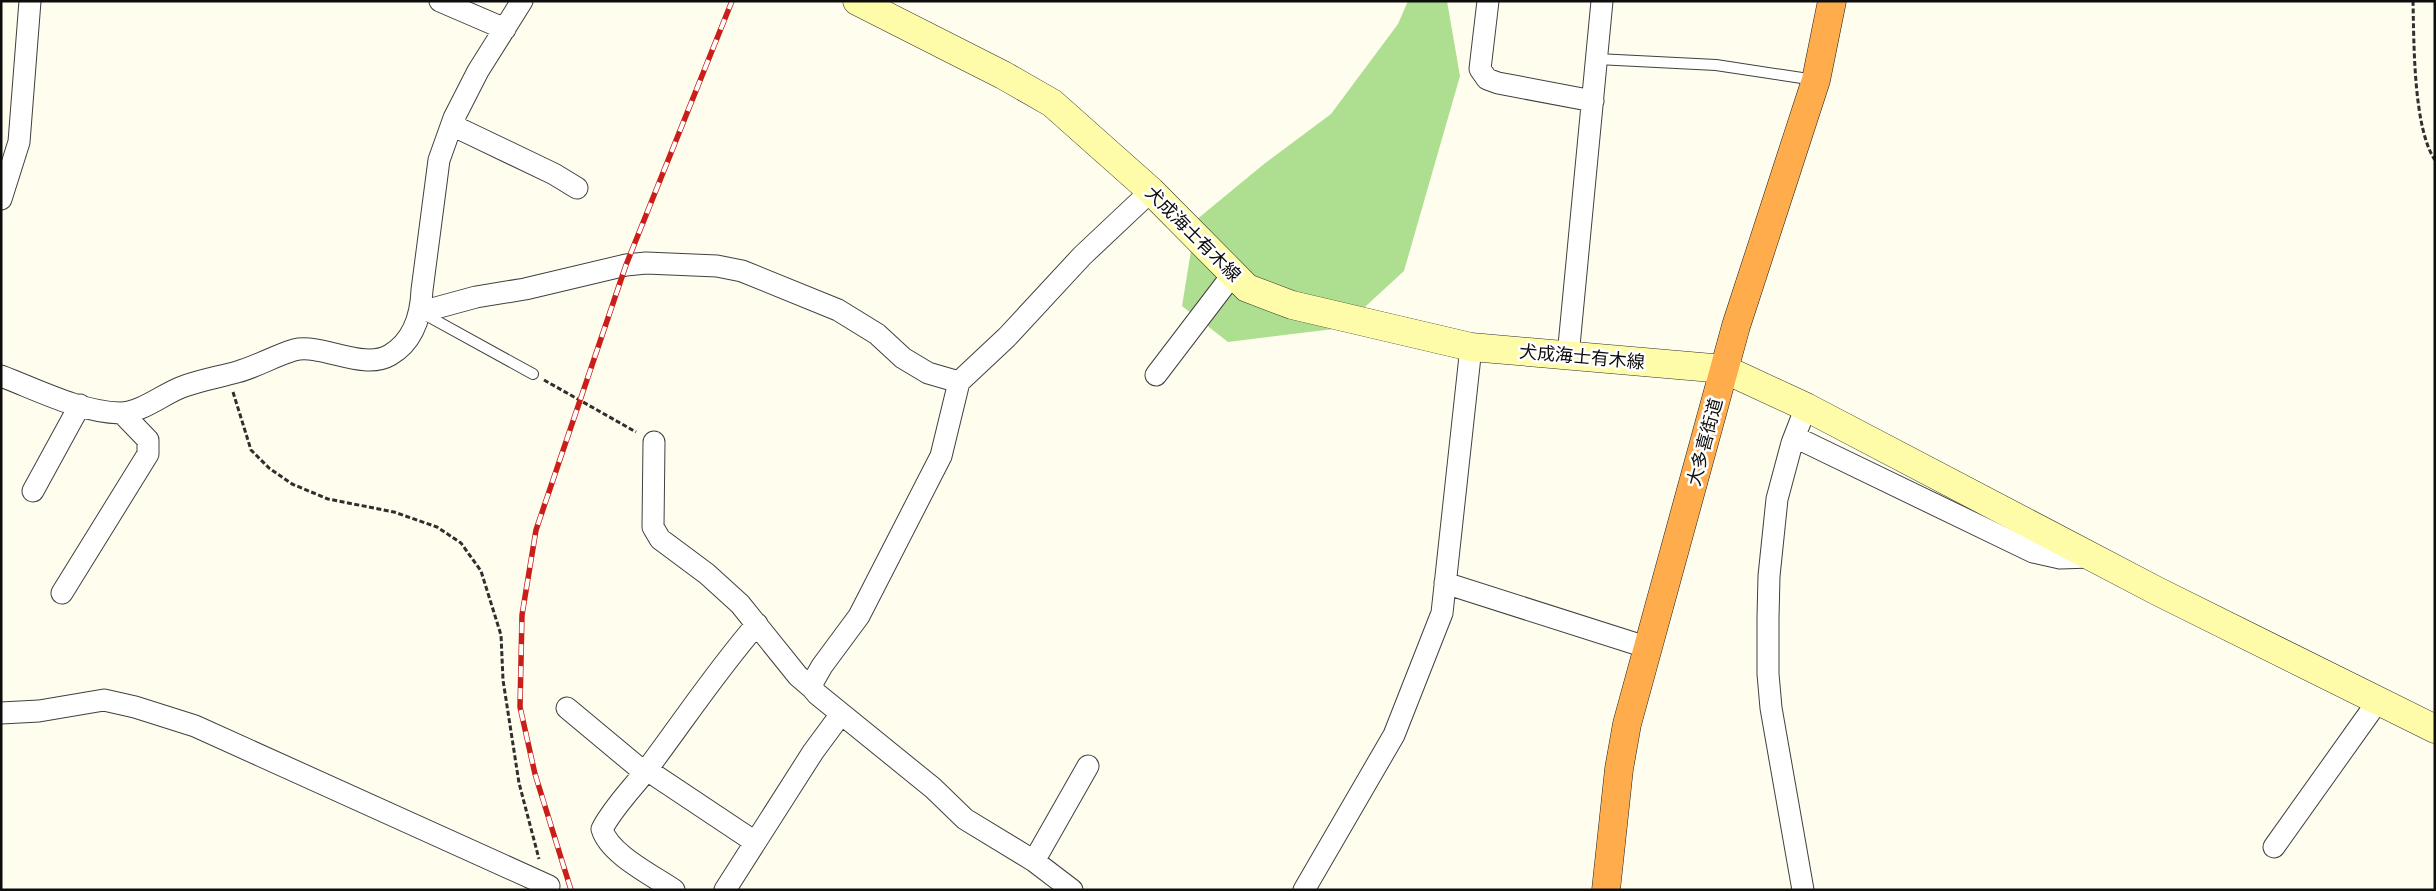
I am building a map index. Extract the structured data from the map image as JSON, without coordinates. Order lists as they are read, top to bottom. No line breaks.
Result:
{"streets":{"highway":["大多喜街道"],"main road":["犬成海士有木線"]},"crossings":[["犬成海士有木線","大多喜街道"]]}
